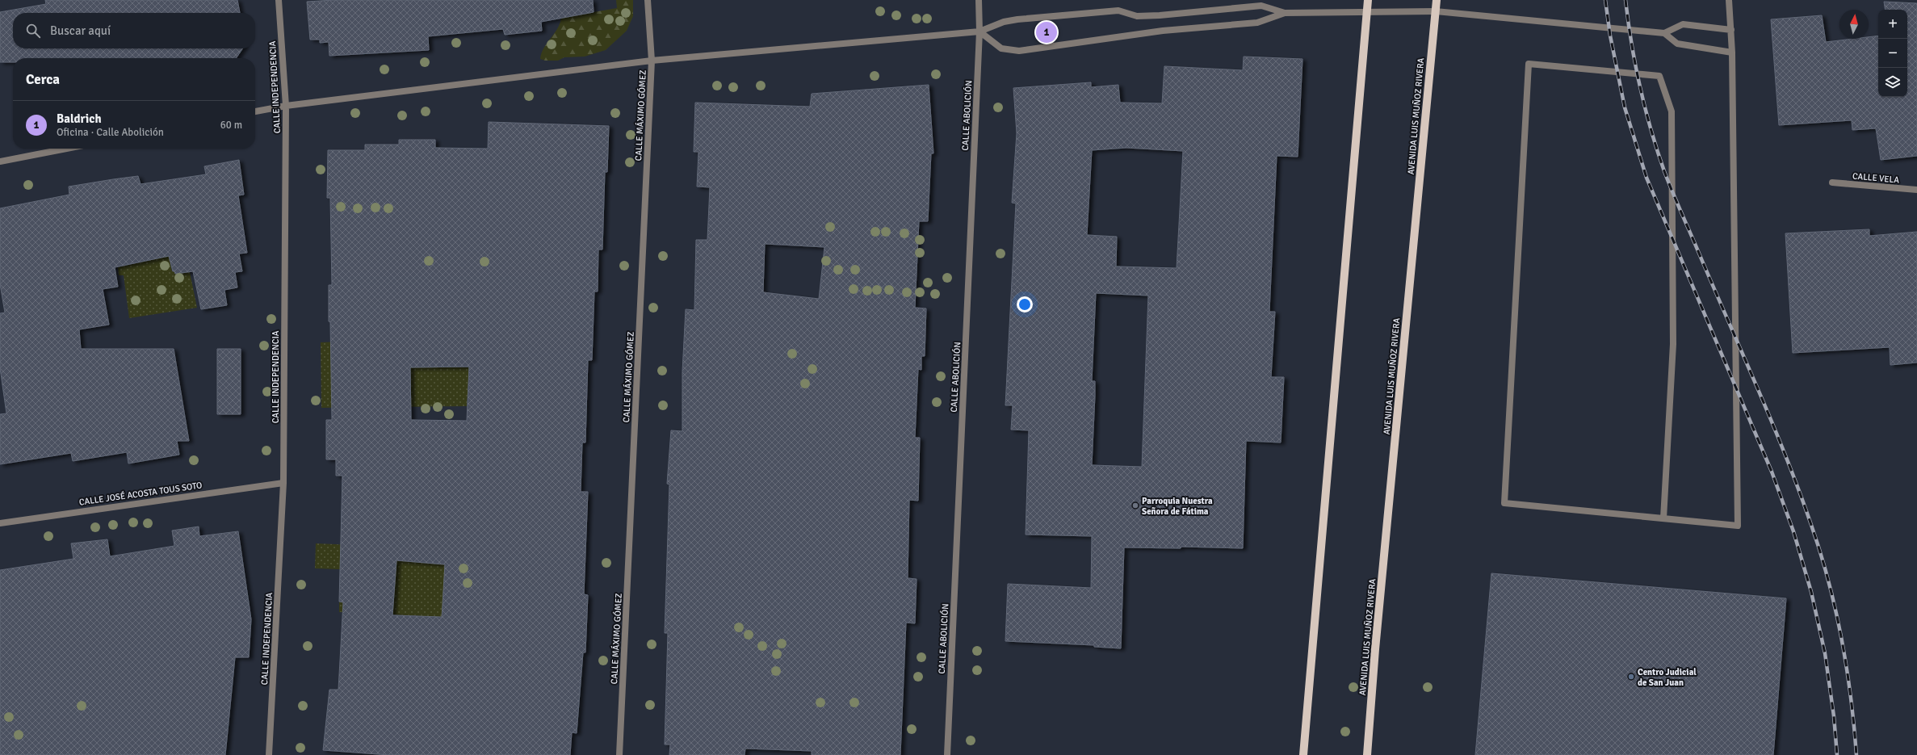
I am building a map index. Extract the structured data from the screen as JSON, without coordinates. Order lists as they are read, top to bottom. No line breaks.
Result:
{"streets":{"main road":["AVENIDA LUIS MUÑOZ RIVERA"],"street":["CALLE INDEPENDENCIA","CALLE MÁXIMO GÓMEZ","CALLE ABOLICIÓN","CALLE VELA","CALLE JOSÉ ACOSTA TOUS SOTO"]},"crossings":[["CALLE INDEPENDENCIA","CALLE JOSÉ ACOSTA TOUS SOTO"]],"places":["Parroquia Nuestra Señora de Fátima","Centro Judicial de San Juan"],"north":"top","page":{"map_buttons":["+","−"],"search":"Buscar aquí","pins":"1","heading":"Cerca","list":[{"mark":"1","name":"Baldrich","note":"Oficina · Calle Abolición","value":"60 m"}]}}
